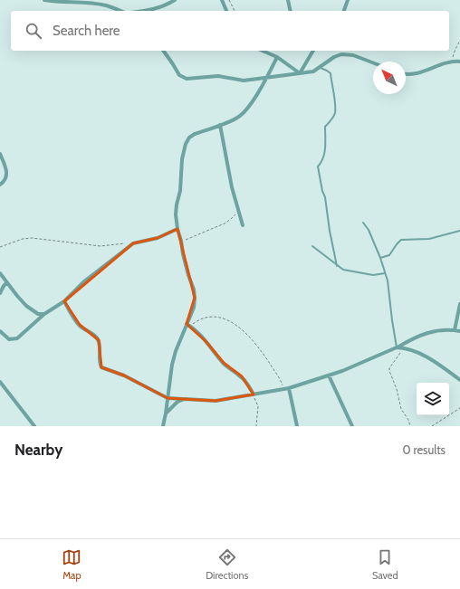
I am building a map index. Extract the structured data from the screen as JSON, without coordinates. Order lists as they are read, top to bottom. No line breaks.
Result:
{"north":"top left","page":{"search":"Search here","heading":["Nearby","0 results"],"nav":["Map","Directions","Saved"]}}
